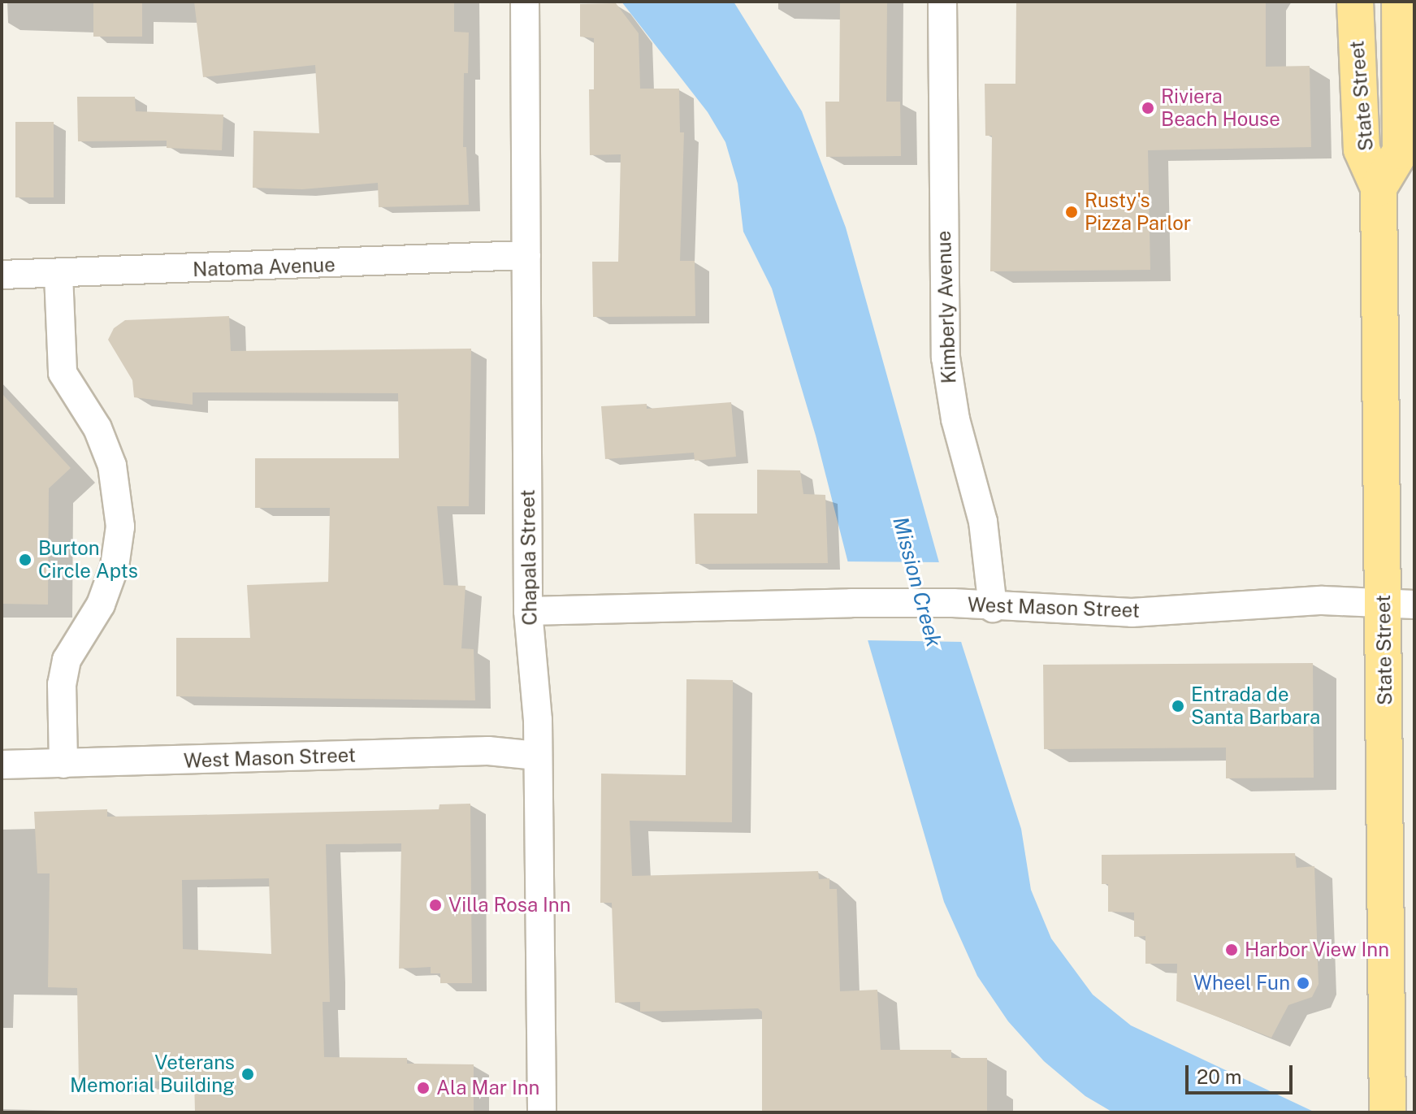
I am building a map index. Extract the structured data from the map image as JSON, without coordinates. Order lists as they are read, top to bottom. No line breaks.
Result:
{"streets":{"main road":["State Street"],"street":["Natoma Avenue","Kimberly Avenue","Chapala Street","West Mason Street"]},"crossings":[["State Street","West Mason Street"],["Natoma Avenue","Chapala Street"],["Kimberly Avenue","West Mason Street"],["Chapala Street","West Mason Street"]],"water":["Mission Creek"],"places":["Riviera Beach House","Rusty's Pizza Parlor","Burton Circle Apts","Entrada de Santa Barbara","Villa Rosa Inn","Harbor View Inn","Wheel Fun","Veterans Memorial Building","Ala Mar Inn"],"scale_bar":"20 m"}
